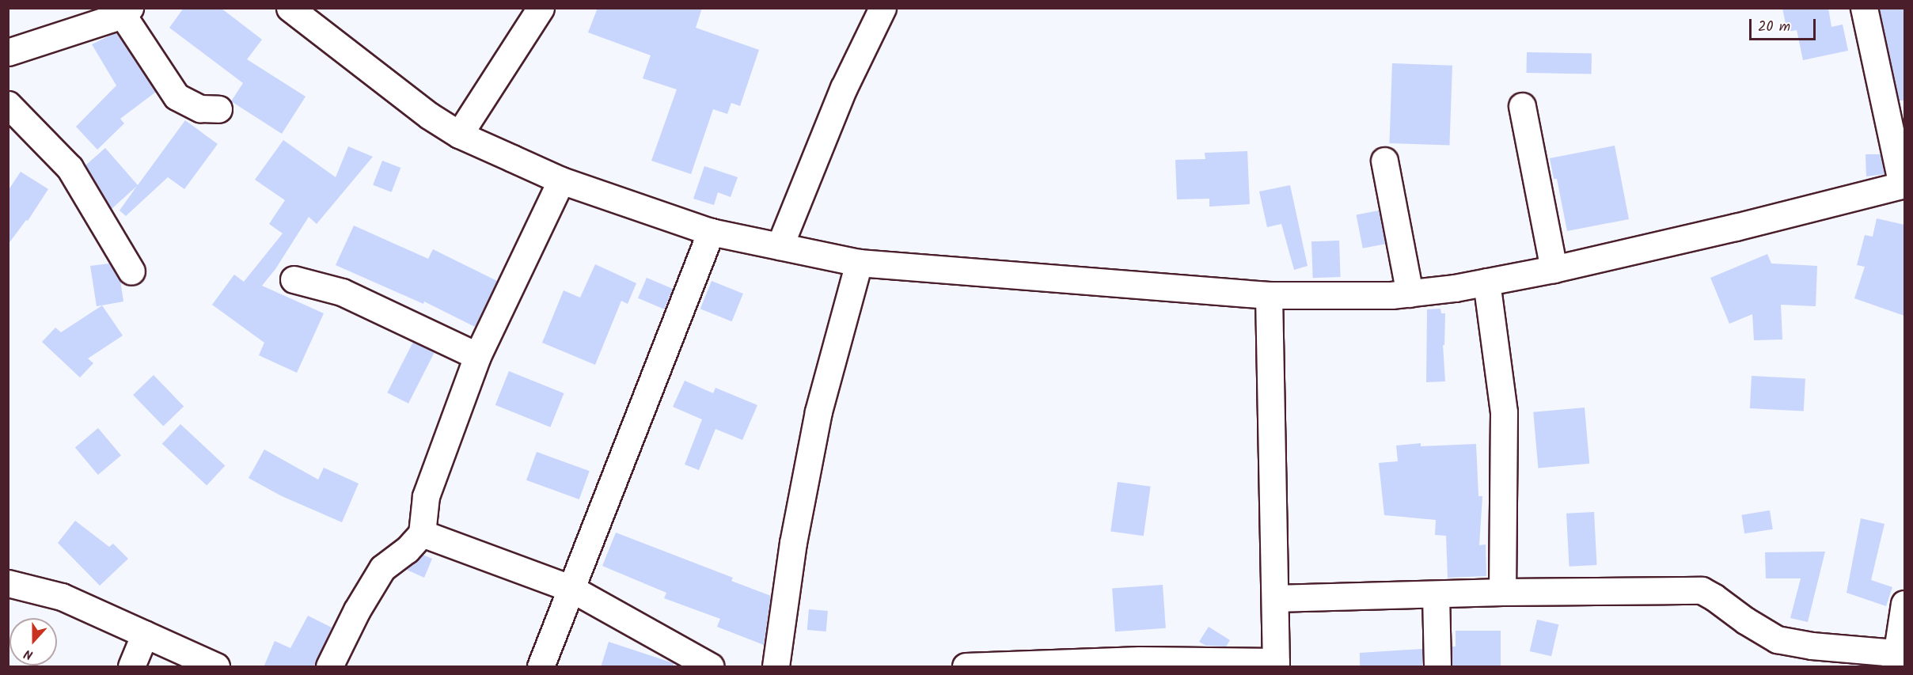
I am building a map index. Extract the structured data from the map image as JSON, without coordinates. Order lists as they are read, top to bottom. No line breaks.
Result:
{"scale_bar":"20 m","north":"bottom"}
